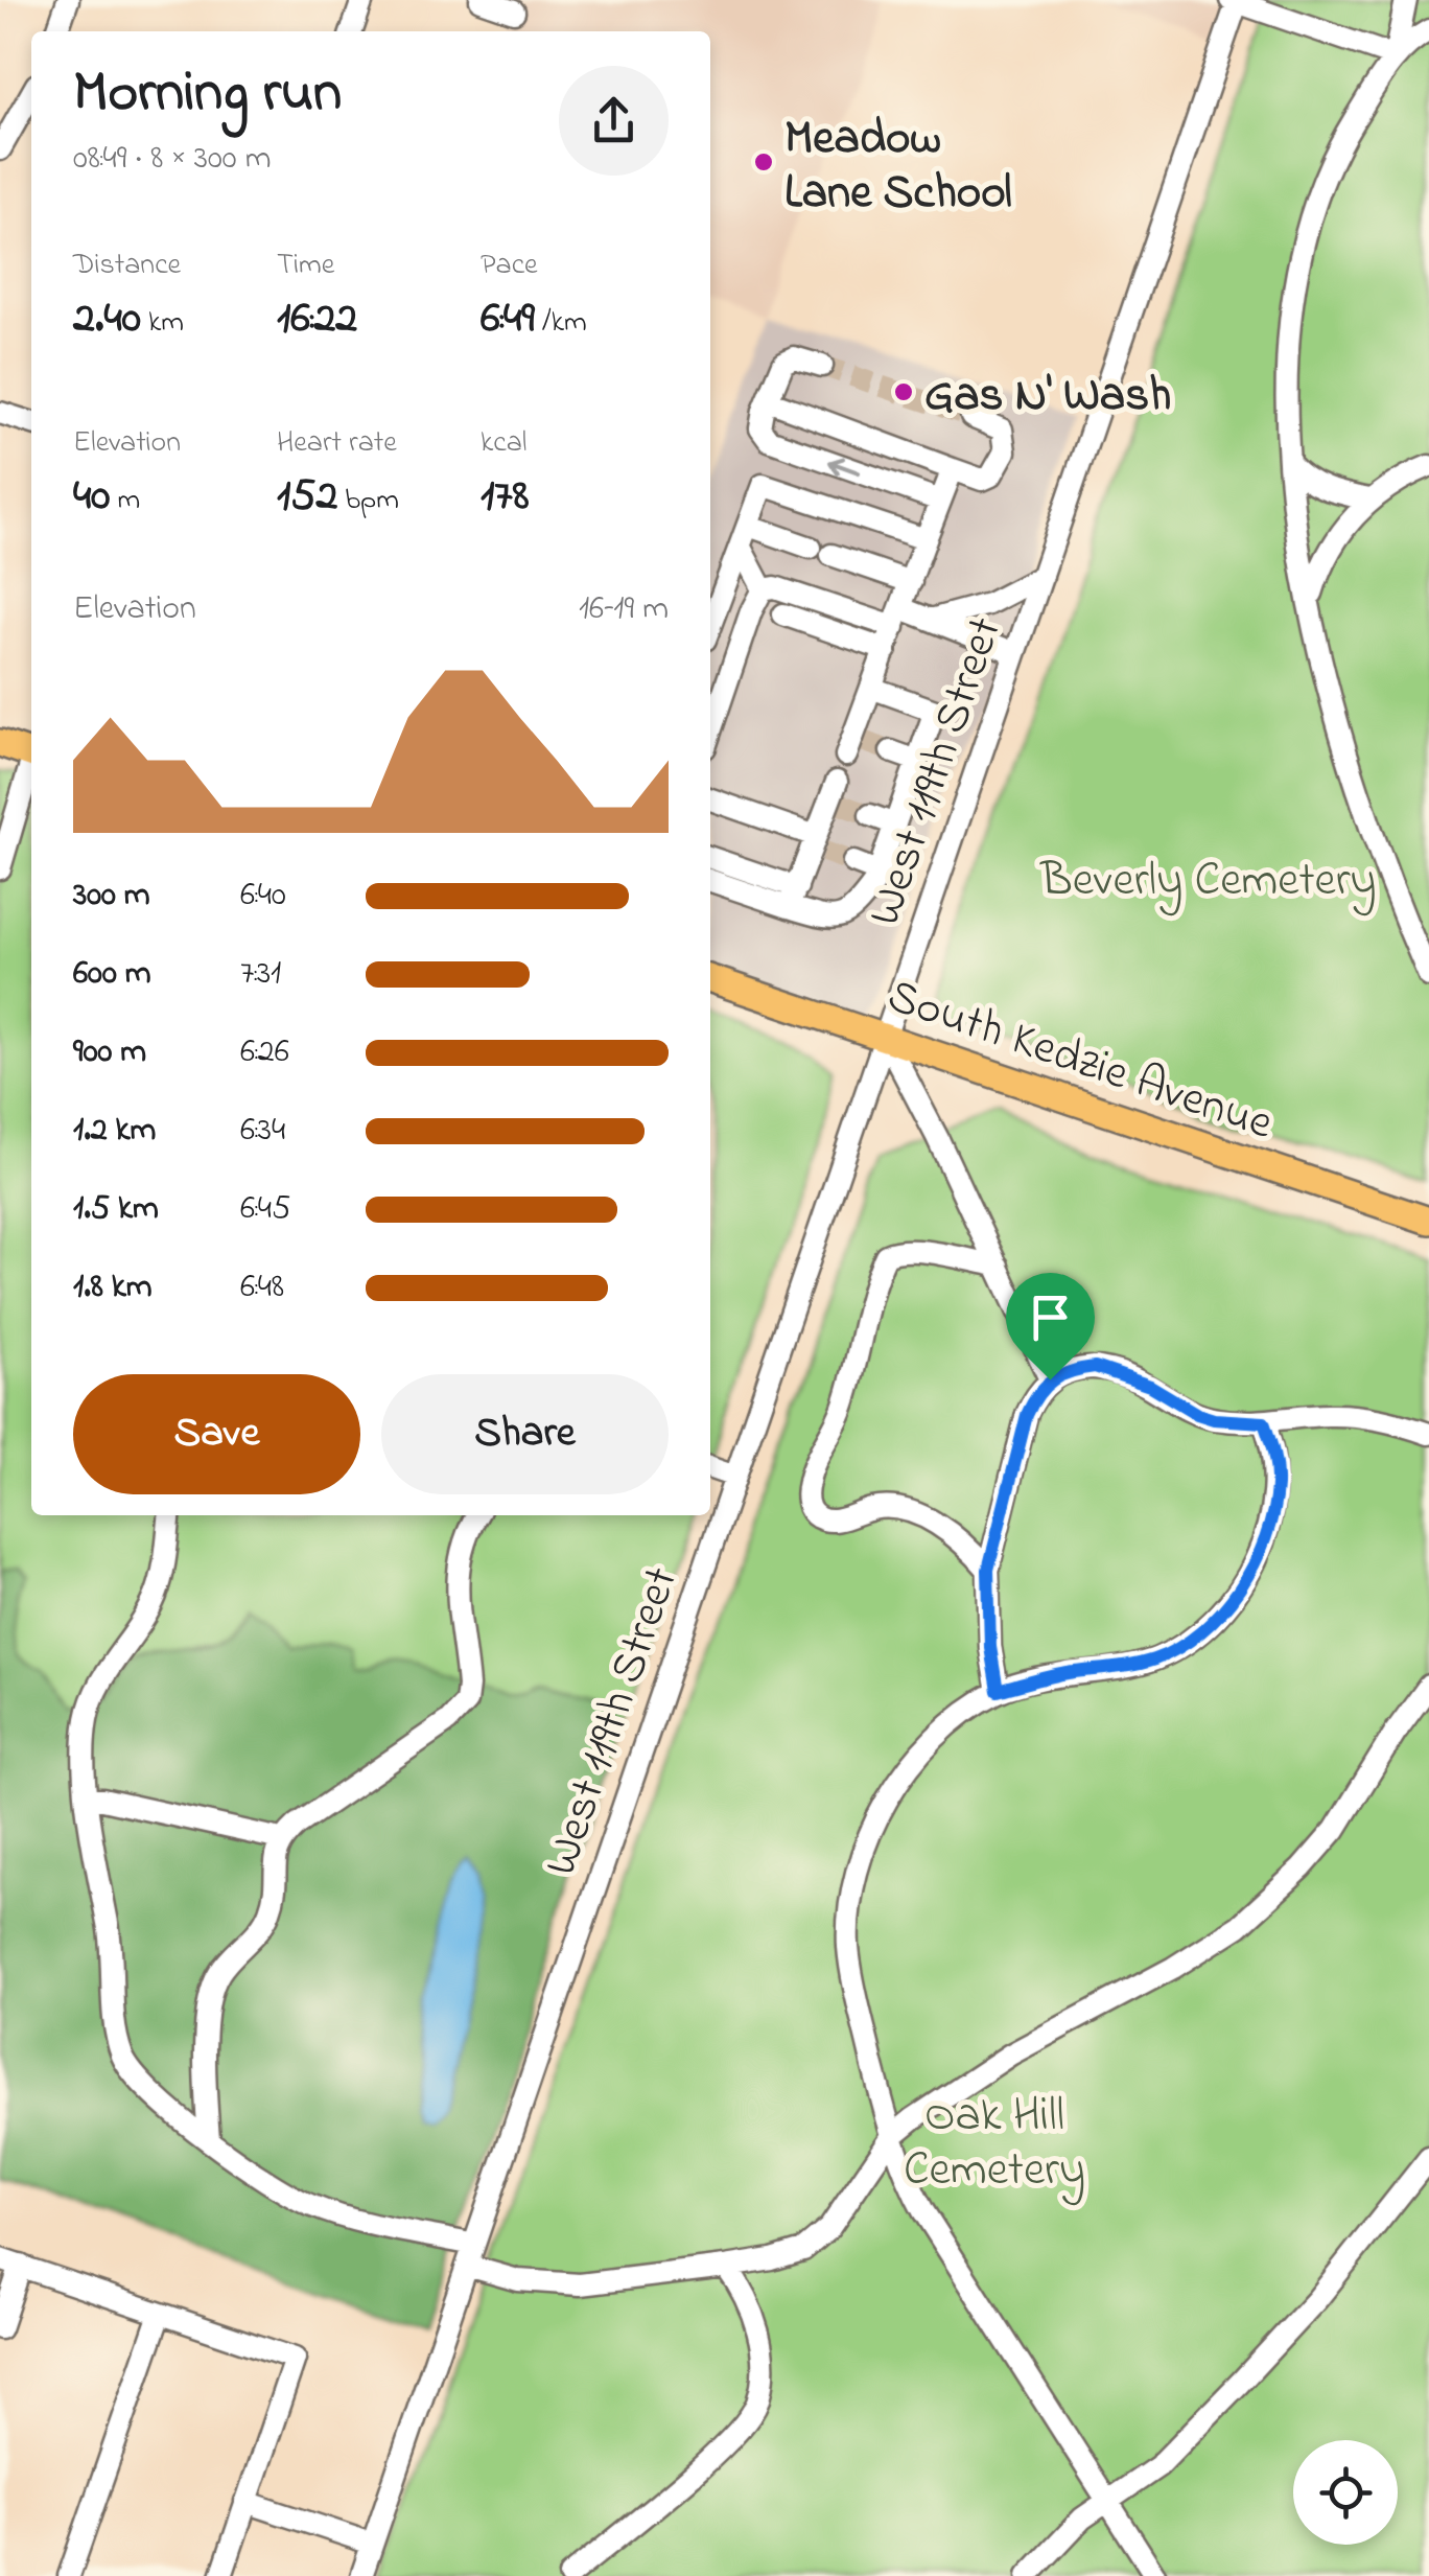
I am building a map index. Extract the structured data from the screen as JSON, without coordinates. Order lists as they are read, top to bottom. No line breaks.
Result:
{"streets":{"main road":["South Kedzie Avenue"],"street":["West 119th Street"]},"crossings":[["West 119th Street","South Kedzie Avenue"]],"parks":["Beverly Cemetery","Oak Hill Cemetery"],"places":["Meadow Lane School","Gas N' Wash"],"page":{"heading":["Morning run","08:49 · 8 × 300 m"],"stats":[["Distance","2.40 km"],["Time","16:22"],["Pace","6:49 /km"],["Elevation","40 m"],["Heart rate","152 bpm"],["kcal","178"]],"chart":["Elevation","16–19 m"],"list":[{"name":"300 m","note":"6:40"},{"name":"600 m","note":"7:31"},{"name":"900 m","note":"6:26"},{"name":"1.2 km","note":"6:34"},{"name":"1.5 km","note":"6:45"},{"name":"1.8 km","note":"6:48"}],"buttons":["Save","Share"]}}
